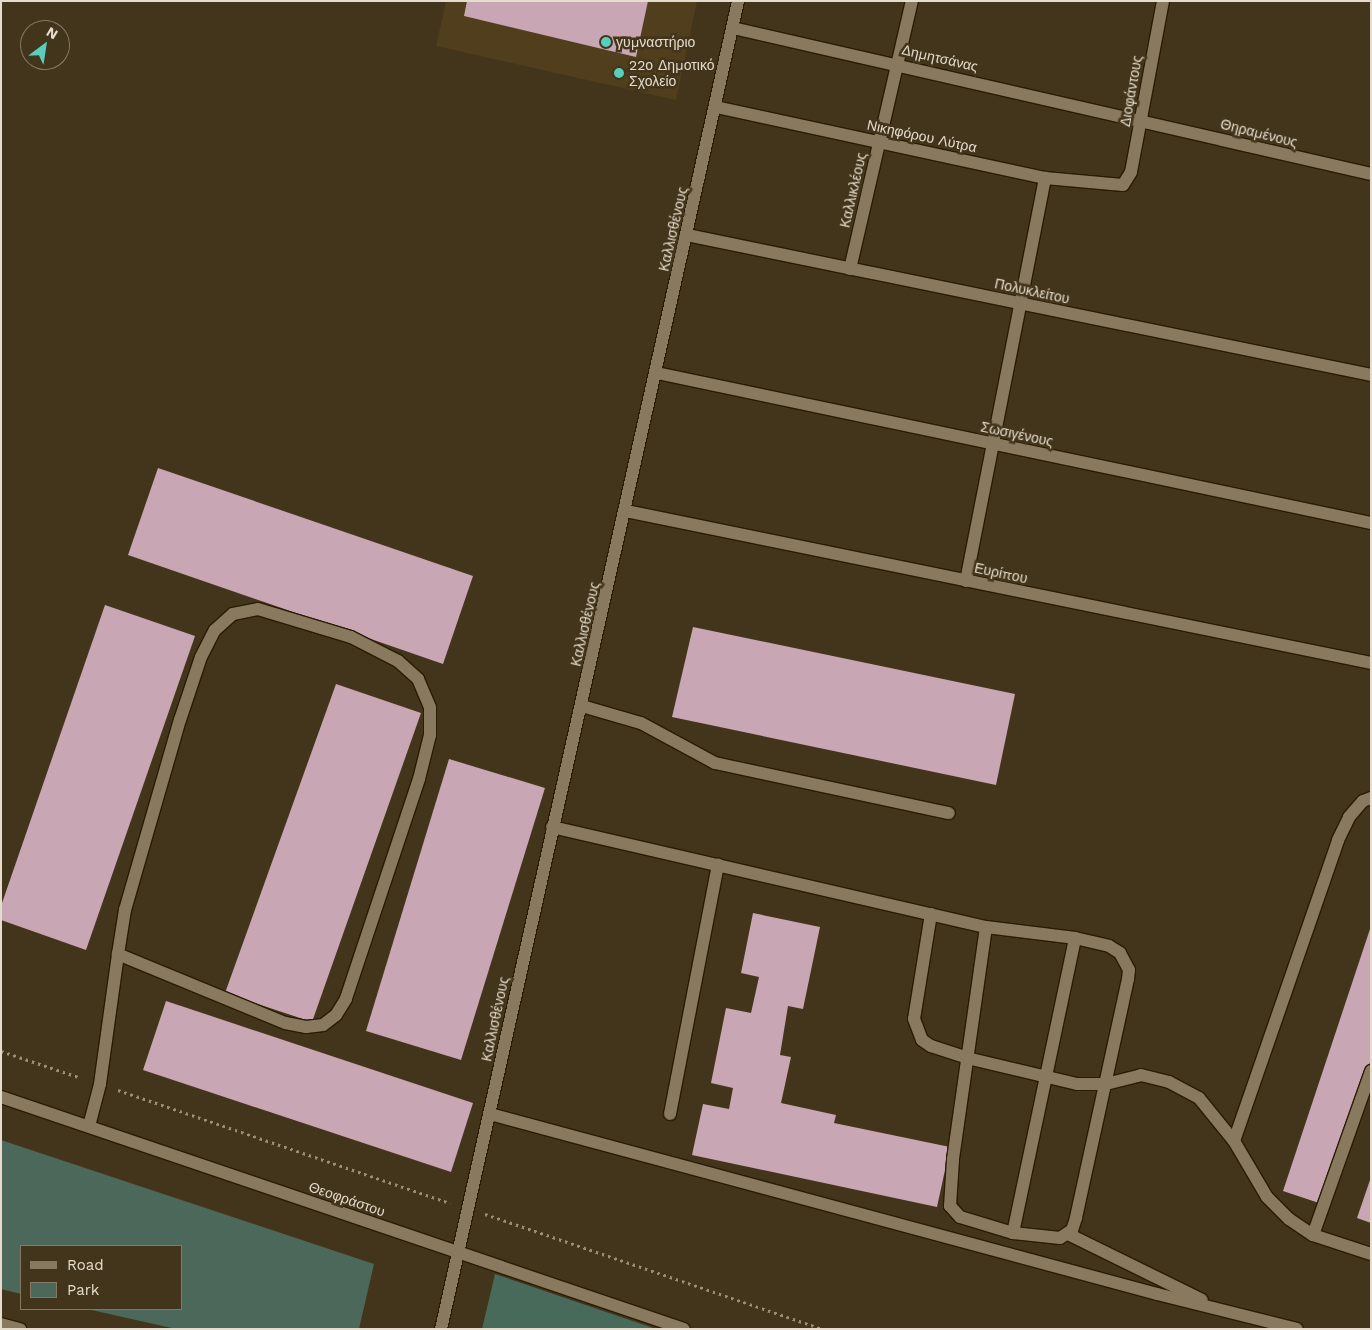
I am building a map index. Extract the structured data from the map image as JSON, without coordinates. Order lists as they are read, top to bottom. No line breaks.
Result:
{"streets":{"street":["Δημητσάνας","Διοφάντους","Θηραμένους","Νικηφόρου Λύτρα","Καλλικλέους","Καλλισθένους","Πολυκλείτου","Σωσιγένους","Ευρίπου","Θεοφράστου"]},"crossings":[["Δημητσάνας","Διοφάντους"],["Δημητσάνας","Θηραμένους"],["Δημητσάνας","Καλλικλέους"],["Δημητσάνας","Καλλισθένους"],["Διοφάντους","Θηραμένους"],["Διοφάντους","Νικηφόρου Λύτρα"],["Νικηφόρου Λύτρα","Καλλικλέους"],["Νικηφόρου Λύτρα","Καλλισθένους"],["Καλλικλέους","Πολυκλείτου"],["Καλλισθένους","Πολυκλείτου"],["Καλλισθένους","Σωσιγένους"],["Καλλισθένους","Ευρίπου"],["Καλλισθένους","Θεοφράστου"]],"places":["γυμναστήριο","22ο Δημοτικό Σχολείο"],"legend":["Road","Park"],"north":"top right"}
